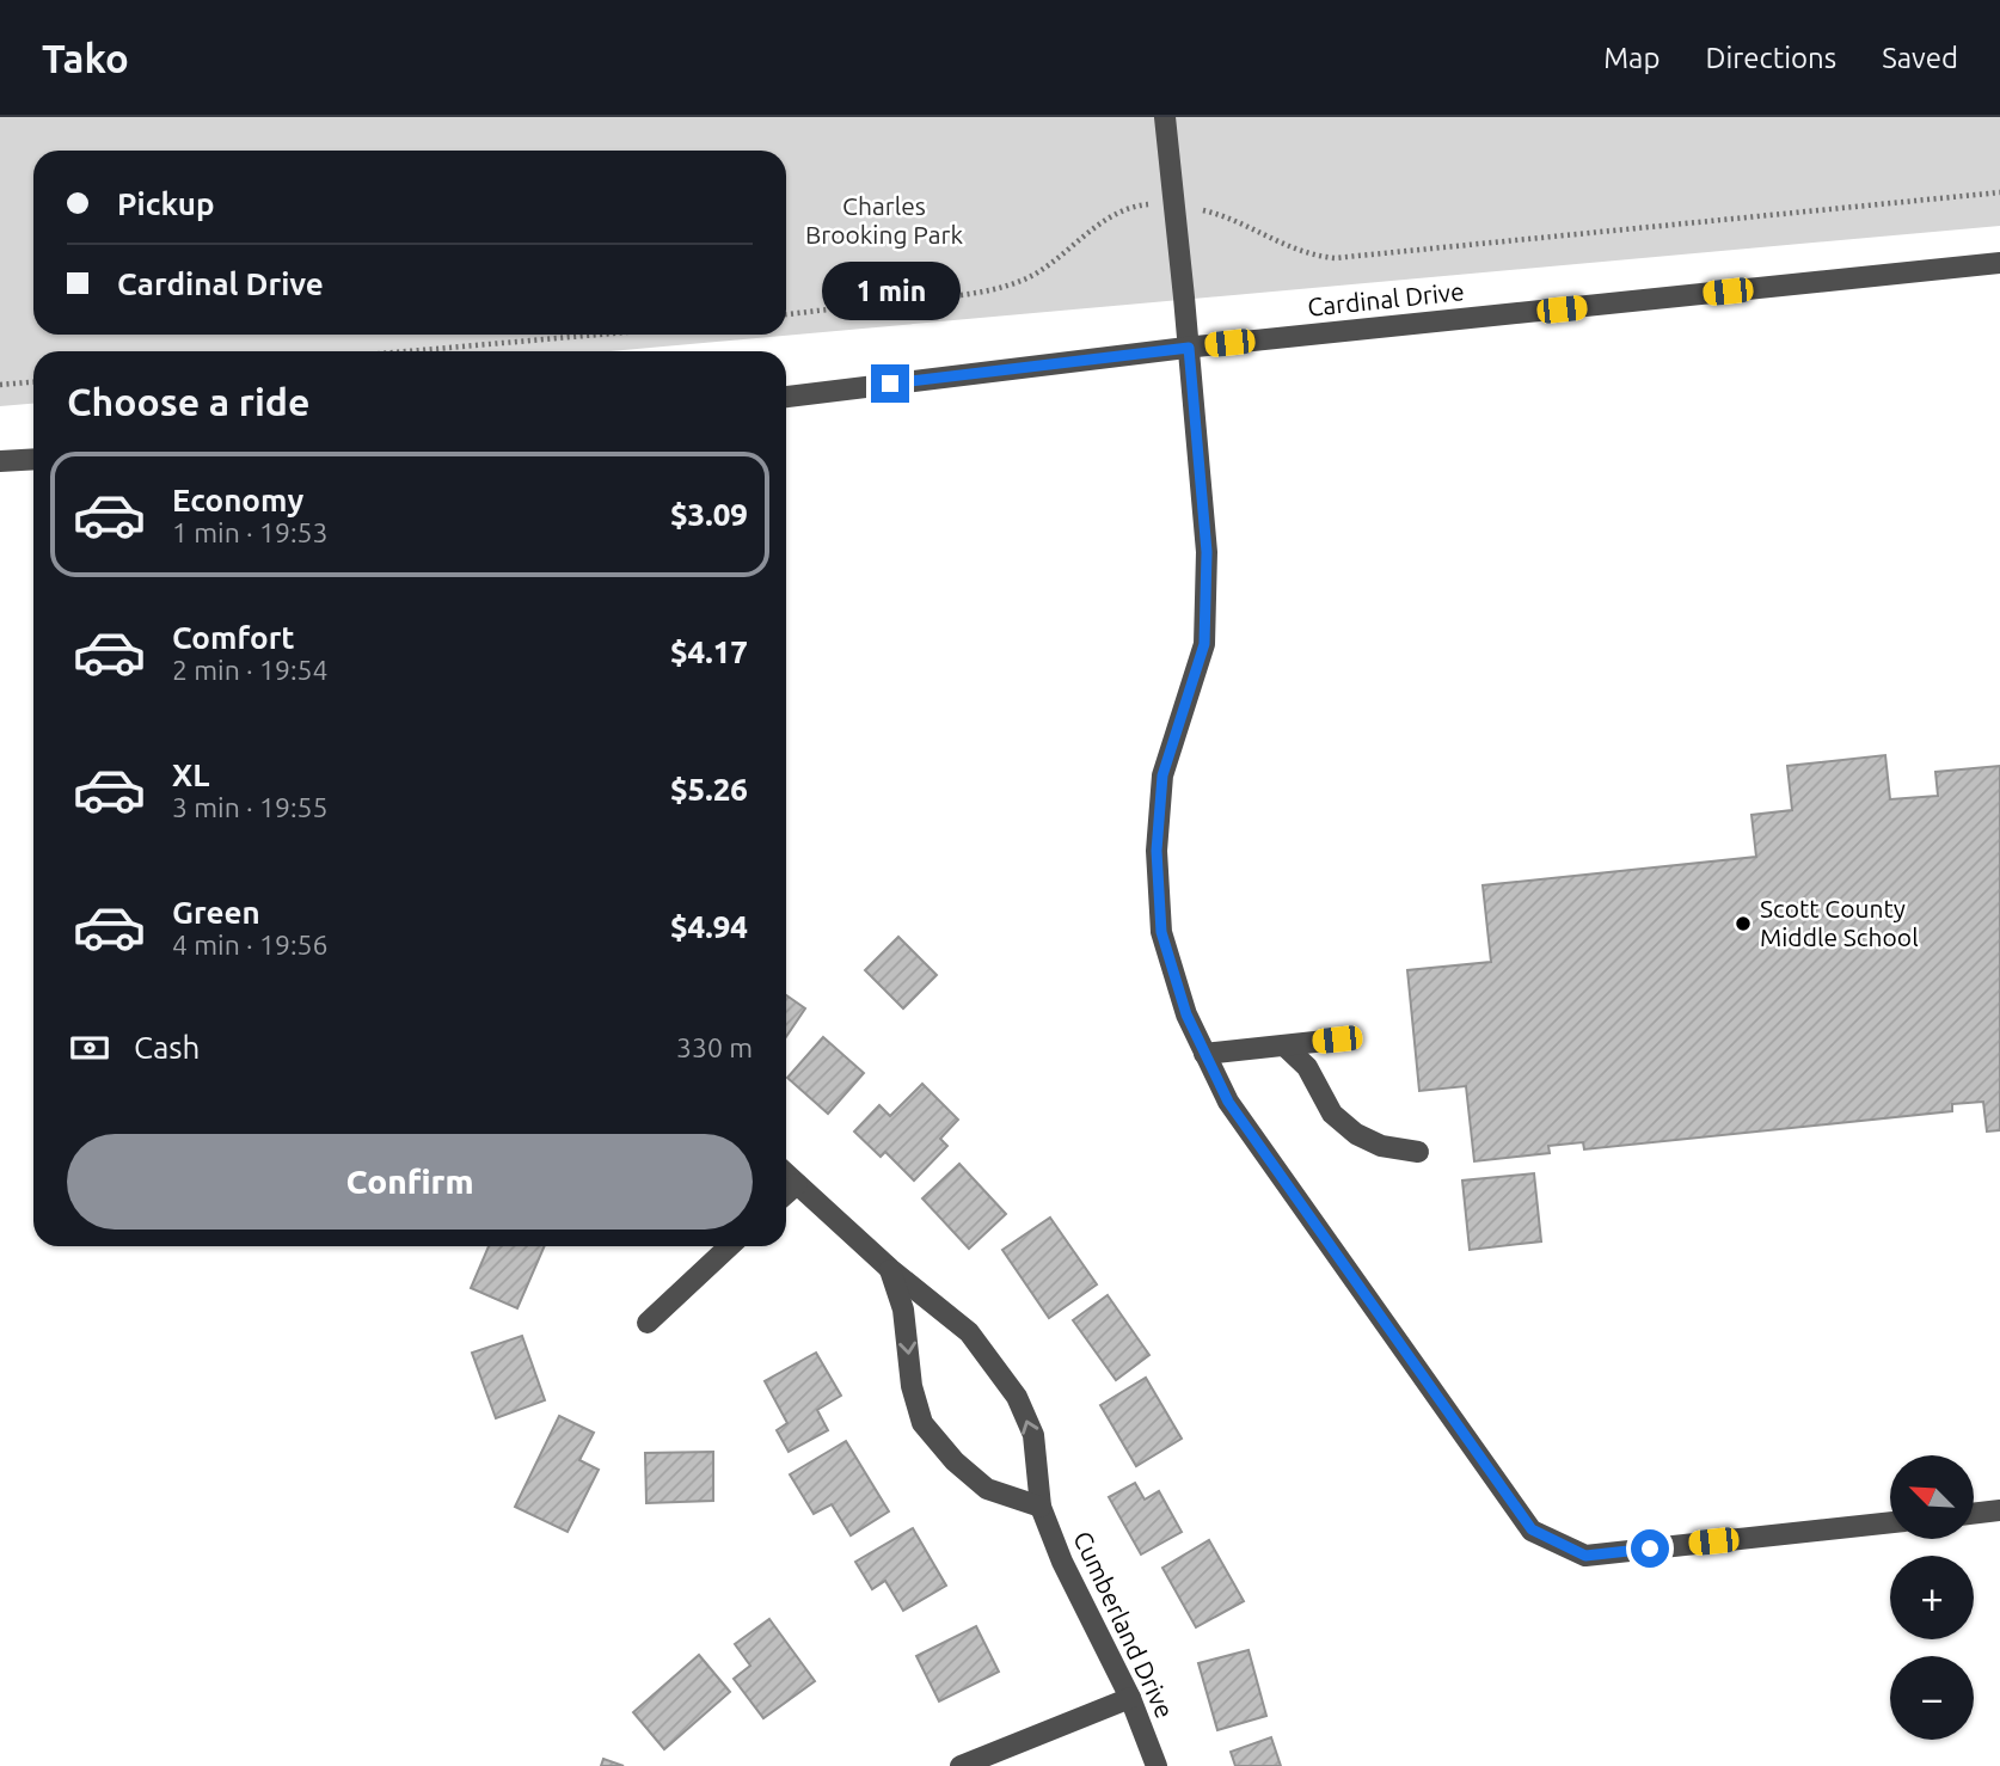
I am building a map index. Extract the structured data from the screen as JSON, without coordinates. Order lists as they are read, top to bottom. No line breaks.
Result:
{"streets":{"street":["Cardinal Drive","Cumberland Drive"]},"parks":["Charles Brooking Park"],"places":["Scott County Middle School"],"north":"top left","page":{"header":"Tako","nav":["Map","Directions","Saved"],"banner":["Pickup","Cardinal Drive"],"bubble":"1 min","heading":"Choose a ride","list":[{"name":"Economy","note":"1 min · 19:53","value":"$3.09"},{"name":"Comfort","note":"2 min · 19:54","value":"$4.17"},{"name":"XL","note":"3 min · 19:55","value":"$5.26"},{"name":"Green","note":"4 min · 19:56","value":"$4.94"}],"pay":["Cash","330 m"],"buttons":"Confirm","map_buttons":["+","−"]}}
